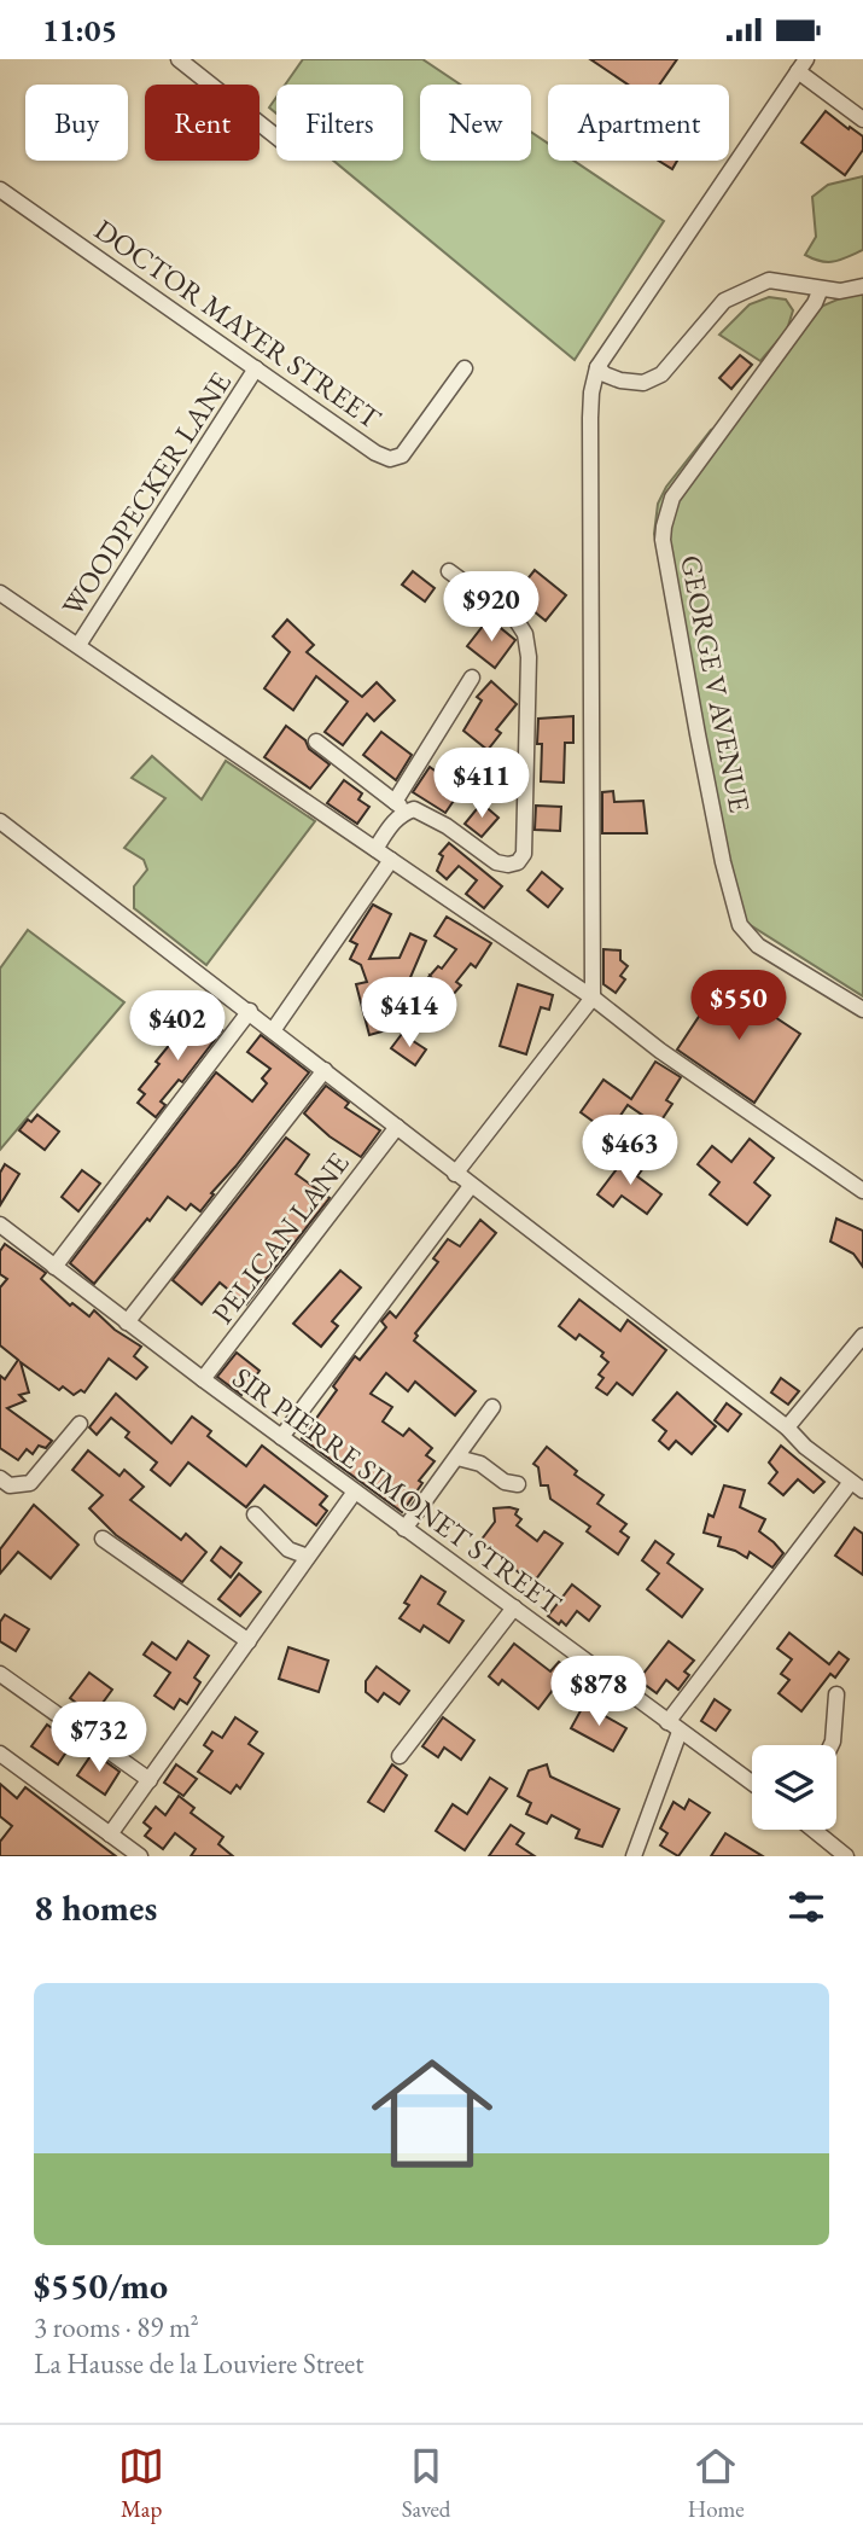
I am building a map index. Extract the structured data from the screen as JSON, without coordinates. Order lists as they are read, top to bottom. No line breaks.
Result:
{"streets":{"street":["DOCTOR MAYER STREET","WOODPECKER LANE","GEORGE V AVENUE","PELICAN LANE","SIR PIERRE SIMONET STREET"]},"crossings":[["DOCTOR MAYER STREET","WOODPECKER LANE"],["PELICAN LANE","SIR PIERRE SIMONET STREET"]],"page":{"status":"11:05","chip":["Buy","Rent","Filters","New","Apartment"],"price":["$920","$411","$550","$414","$402","$463","$878","$732"],"heading":"8 homes","list":[{"name":"$550/mo","note":"3 rooms · 89 m² · La Hausse de la Louviere Street"}],"tabs":["Map","Saved","Home"]}}
